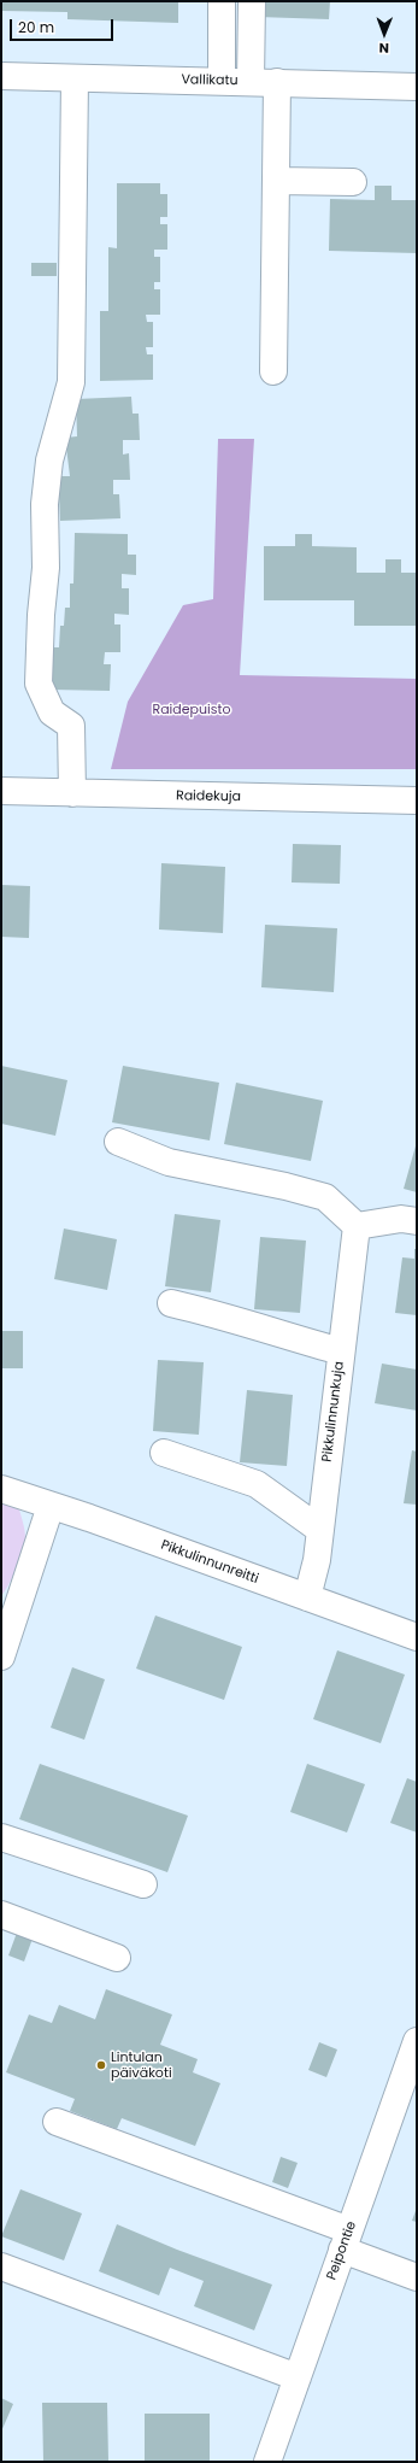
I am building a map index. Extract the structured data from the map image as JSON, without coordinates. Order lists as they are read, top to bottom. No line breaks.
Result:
{"streets":{"street":["Vallikatu","Raidekuja","Pikkulinnunkuja","Pikkulinnunreitti","Peipontie"]},"crossings":[["Pikkulinnunkuja","Pikkulinnunreitti"]],"parks":["Raidepuisto"],"places":["Lintulan päiväkoti"],"scale_bar":"20 m","north":"bottom"}
